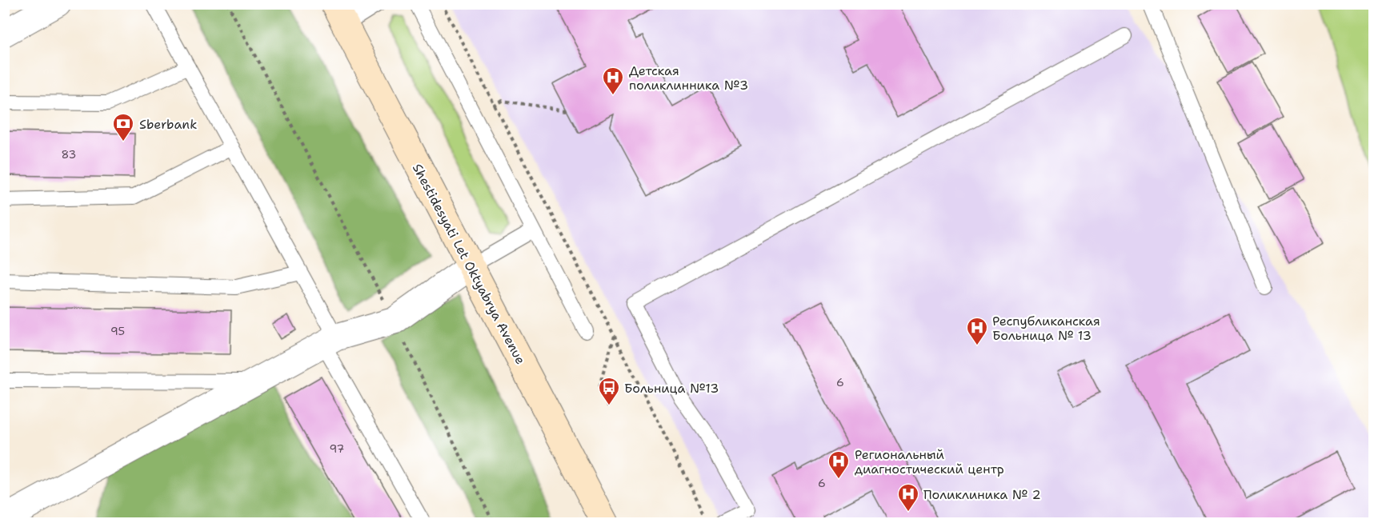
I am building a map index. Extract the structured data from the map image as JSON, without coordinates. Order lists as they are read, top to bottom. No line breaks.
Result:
{"streets":{"main road":["Shestidesyati Let Oktyabrya Avenue"]},"places":{"hospital":["Детская поликлинника №3","Республиканская Больница № 13","Региональный диагностический центр","Поликлиника № 2"],"bank":["Sberbank"],"bus stop":["Больница №13"]},"house_numbers":["83","95","6","97","6"]}
